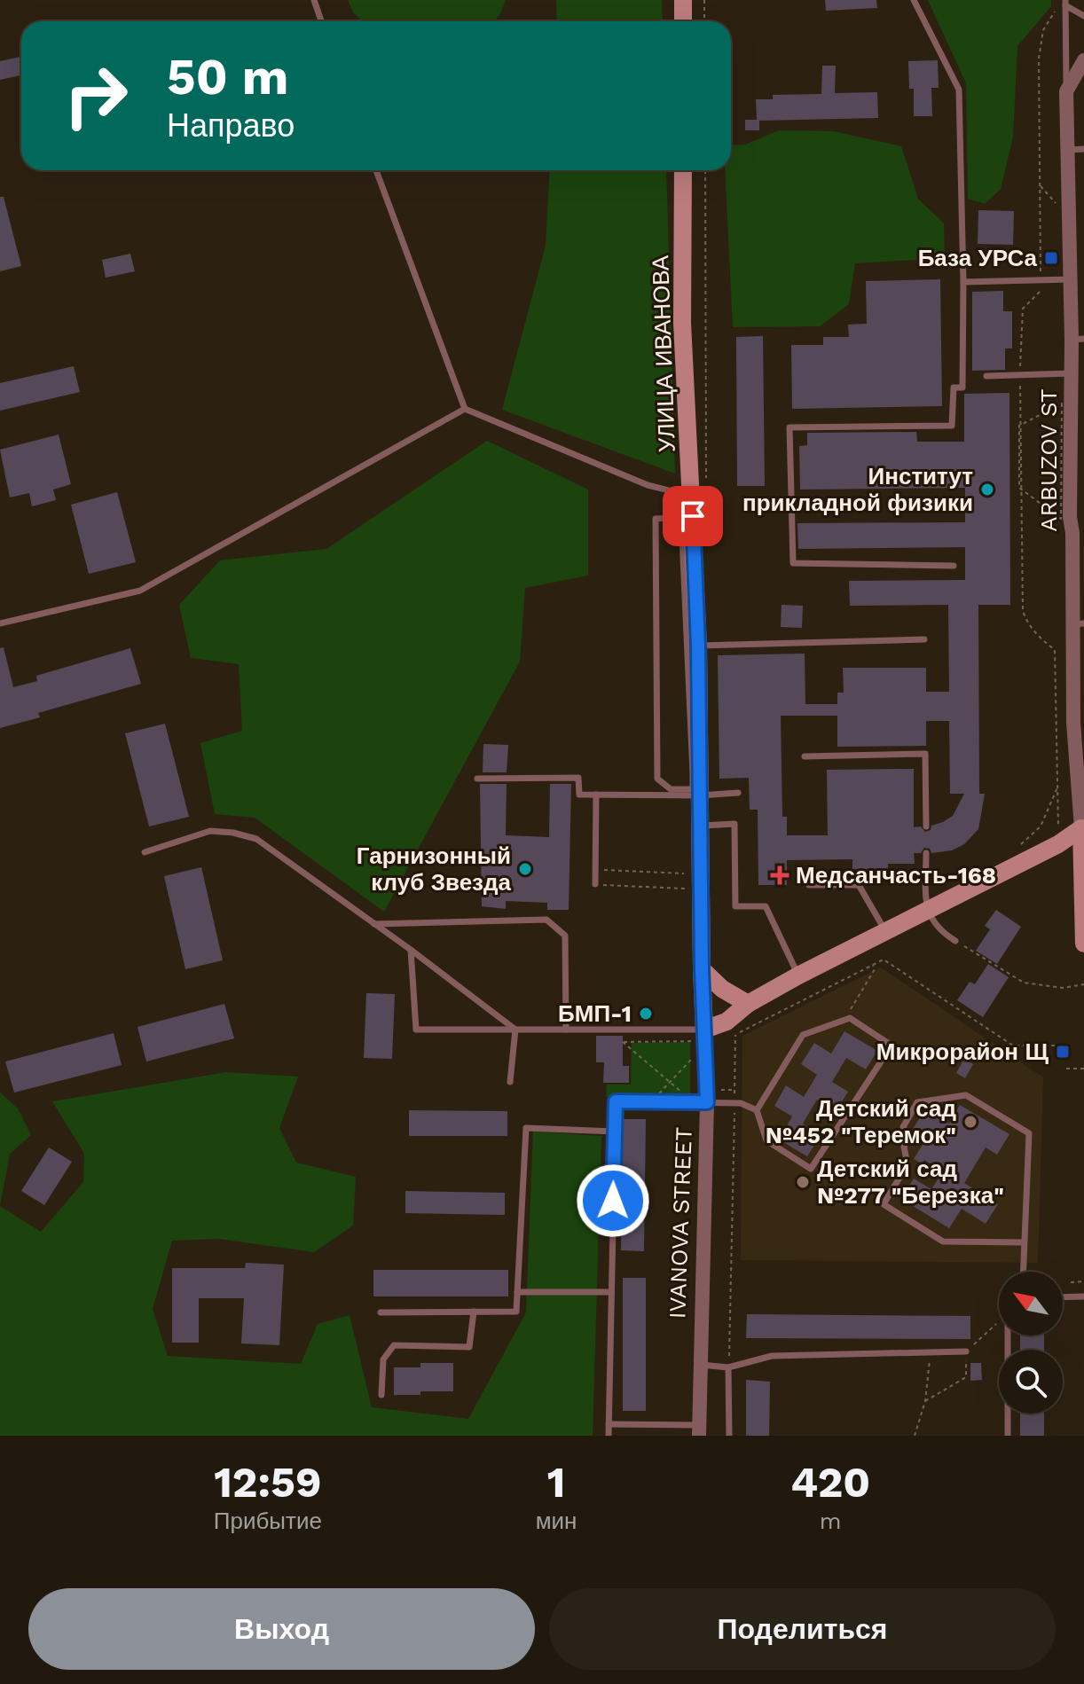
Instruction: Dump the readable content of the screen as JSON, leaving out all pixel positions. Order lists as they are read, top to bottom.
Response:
{
  "streets": {
    "main road": ["УЛИЦА ИВАНОВА", "ARBUZOV ST", "IVANOVA STREET"]
  },
  "crossings": [
    ["УЛИЦА ИВАНОВА", "IVANOVA STREET"]
  ],
  "places": {
    "transit": ["База УРСа", "Микрорайон Щ"],
    "other": [
      "Институт прикладной физики",
      "Гарнизонный клуб Звезда",
      "БМП-1",
      "Детский сад №452 \"Теремок\"",
      "Детский сад №277 \"Березка\""
    ],
    "health": ["Медсанчасть-168"]
  },
  "north": "top left",
  "page": {
    "turn": ["50 m", "Направо"],
    "eta": [
      "12:59",
      "Прибытие",
      "1",
      "мин",
      "420",
      "m"
    ],
    "buttons": ["Выход", "Поделиться"]
  }
}
